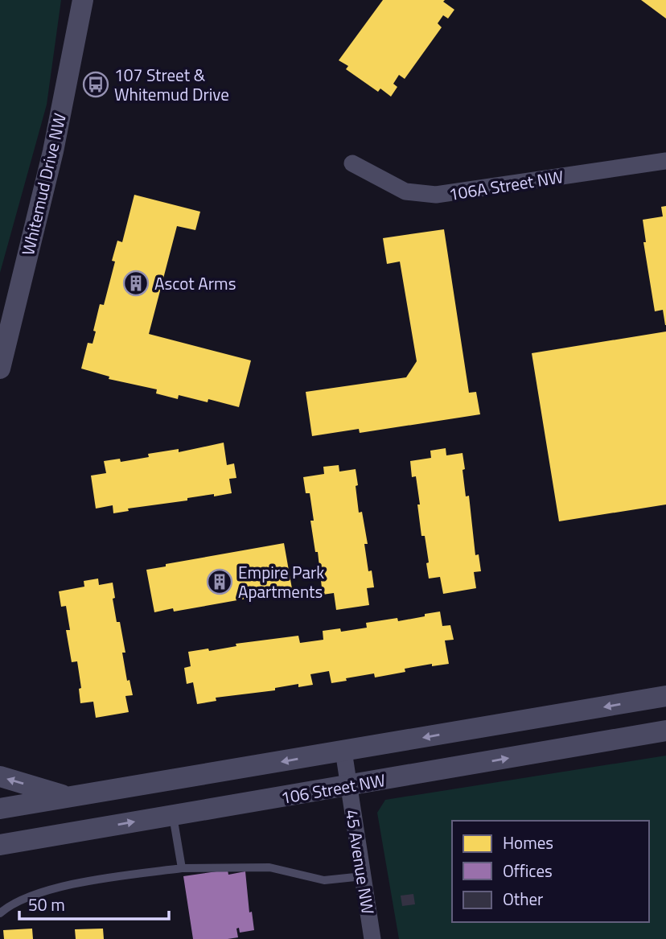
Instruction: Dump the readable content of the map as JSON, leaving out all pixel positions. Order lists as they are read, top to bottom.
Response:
{
  "streets": {
    "street": [
      "Whitemud Drive NW",
      "106A Street NW",
      "106 Street NW",
      "45 Avenue NW"
    ]
  },
  "crossings": [
    ["106 Street NW", "45 Avenue NW"]
  ],
  "places": {
    "bus stop": ["107 Street & Whitemud Drive"],
    "building": ["Ascot Arms", "Empire Park Apartments"]
  },
  "legend": ["Homes", "Offices", "Other"],
  "scale_bar": "50 m"
}
